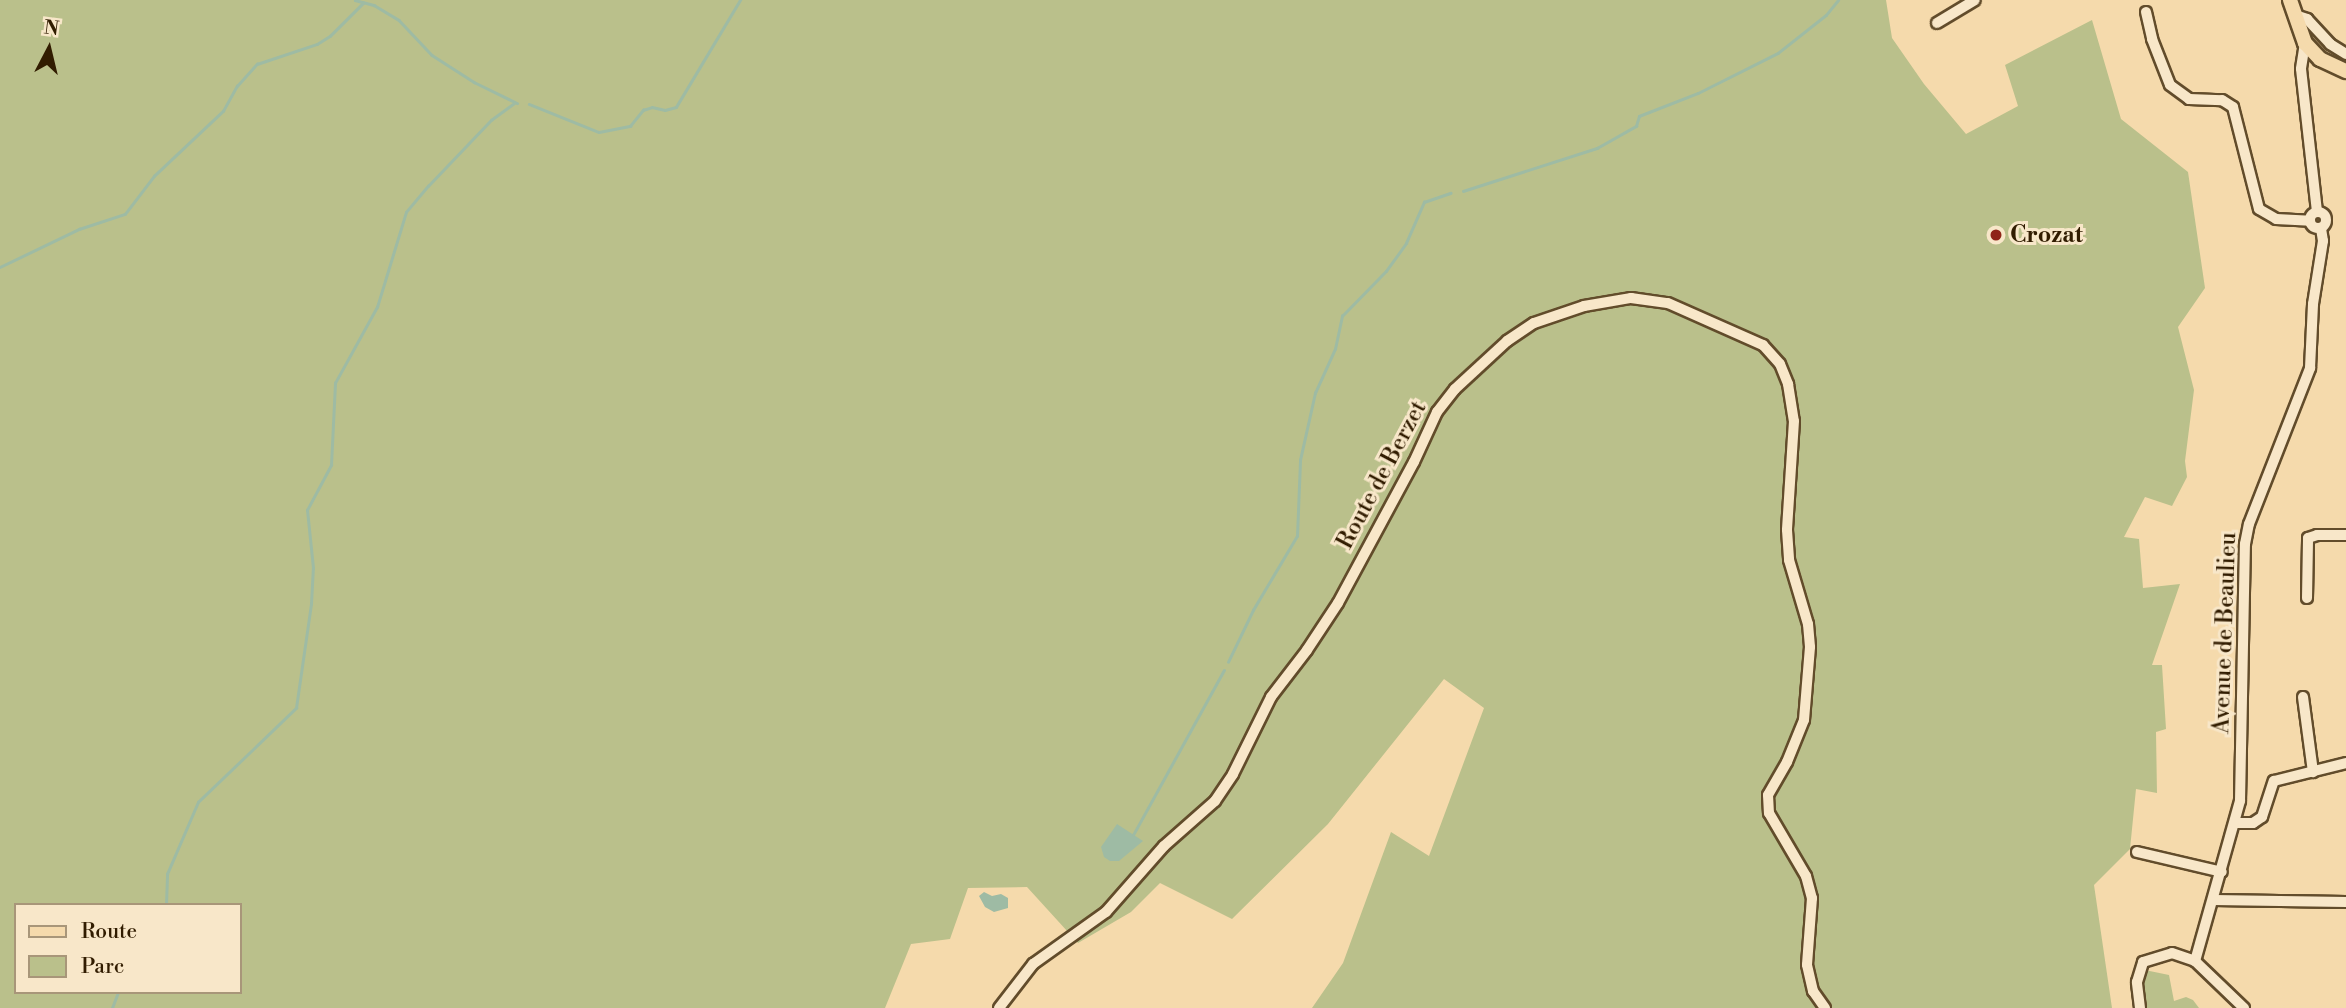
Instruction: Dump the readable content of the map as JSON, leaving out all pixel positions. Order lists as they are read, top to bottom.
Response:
{
  "streets": {
    "street": ["Route de Berzet", "Avenue de Beaulieu"]
  },
  "places": ["Crozat"],
  "legend": ["Route", "Parc"],
  "north": "top"
}
